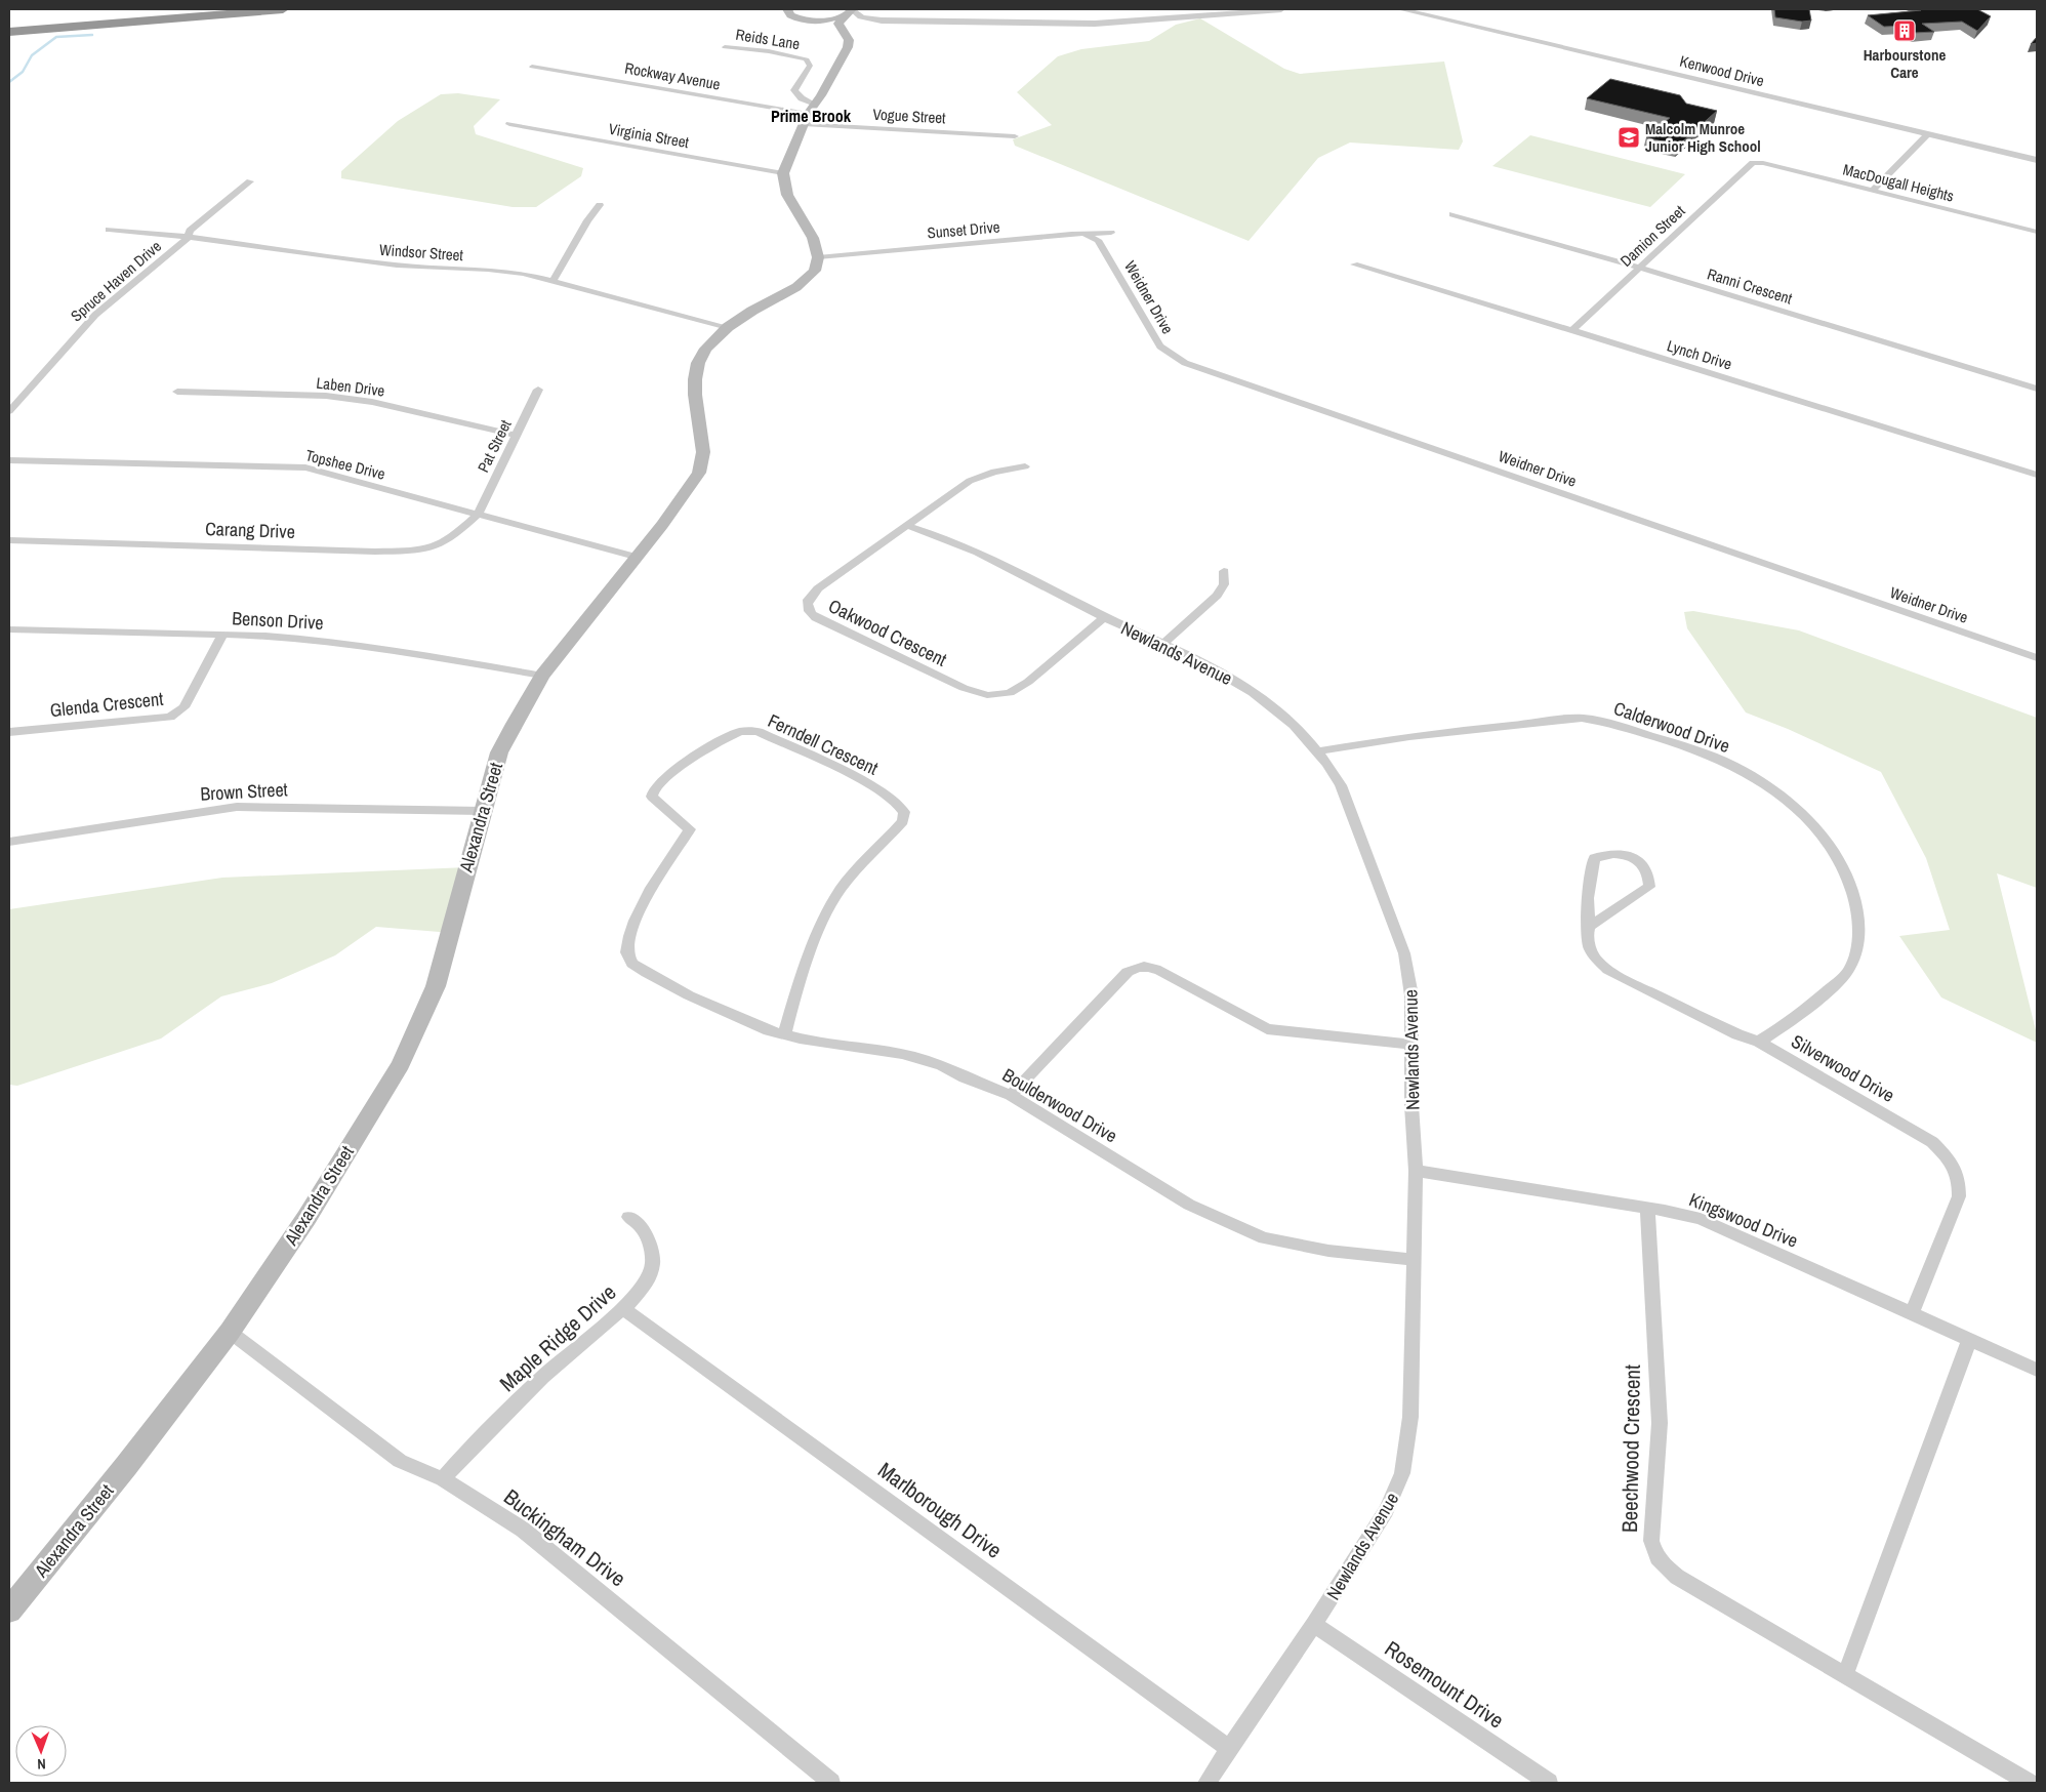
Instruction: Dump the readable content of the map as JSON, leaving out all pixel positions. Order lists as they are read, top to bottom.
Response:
{
  "streets": {
    "main road": ["Alexandra Street"],
    "street": [
      "Reids Lane",
      "Kenwood Drive",
      "Rockway Avenue",
      "Vogue Street",
      "Virginia Street",
      "MacDougall Heights",
      "Sunset Drive",
      "Damion Street",
      "Windsor Street",
      "Spruce Haven Drive",
      "Ranni Crescent",
      "Weidner Drive",
      "Lynch Drive",
      "Laben Drive",
      "Pat Street",
      "Topshee Drive",
      "Carang Drive",
      "Benson Drive",
      "Oakwood Crescent",
      "Newlands Avenue",
      "Glenda Crescent",
      "Calderwood Drive",
      "Ferndell Crescent",
      "Brown Street",
      "Silverwood Drive",
      "Boulderwood Drive",
      "Kingswood Drive",
      "Maple Ridge Drive",
      "Beechwood Crescent",
      "Marlborough Drive",
      "Buckingham Drive",
      "Rosemount Drive"
    ]
  },
  "crossings": [
    ["Rockway Avenue", "Vogue Street"],
    ["MacDougall Heights", "Damion Street"],
    ["Sunset Drive", "Weidner Drive"],
    ["Sunset Drive", "Alexandra Street"],
    ["Damion Street", "Ranni Crescent"],
    ["Damion Street", "Lynch Drive"],
    ["Windsor Street", "Spruce Haven Drive"],
    ["Windsor Street", "Alexandra Street"],
    ["Laben Drive", "Pat Street"],
    ["Pat Street", "Topshee Drive"],
    ["Pat Street", "Carang Drive"],
    ["Topshee Drive", "Carang Drive"],
    ["Topshee Drive", "Alexandra Street"],
    ["Benson Drive", "Glenda Crescent"],
    ["Benson Drive", "Alexandra Street"],
    ["Oakwood Crescent", "Newlands Avenue"],
    ["Newlands Avenue", "Calderwood Drive"],
    ["Newlands Avenue", "Boulderwood Drive"],
    ["Newlands Avenue", "Kingswood Drive"],
    ["Newlands Avenue", "Marlborough Drive"],
    ["Newlands Avenue", "Rosemount Drive"],
    ["Calderwood Drive", "Silverwood Drive"],
    ["Ferndell Crescent", "Boulderwood Drive"],
    ["Brown Street", "Alexandra Street"],
    ["Alexandra Street", "Buckingham Drive"],
    ["Silverwood Drive", "Kingswood Drive"],
    ["Kingswood Drive", "Beechwood Crescent"],
    ["Maple Ridge Drive", "Marlborough Drive"],
    ["Maple Ridge Drive", "Buckingham Drive"]
  ],
  "districts": ["Prime Brook"],
  "places": {
    "building": ["Harbourstone Care"],
    "school or university": ["Malcolm Munroe Junior High School"]
  },
  "north": "bottom"
}
